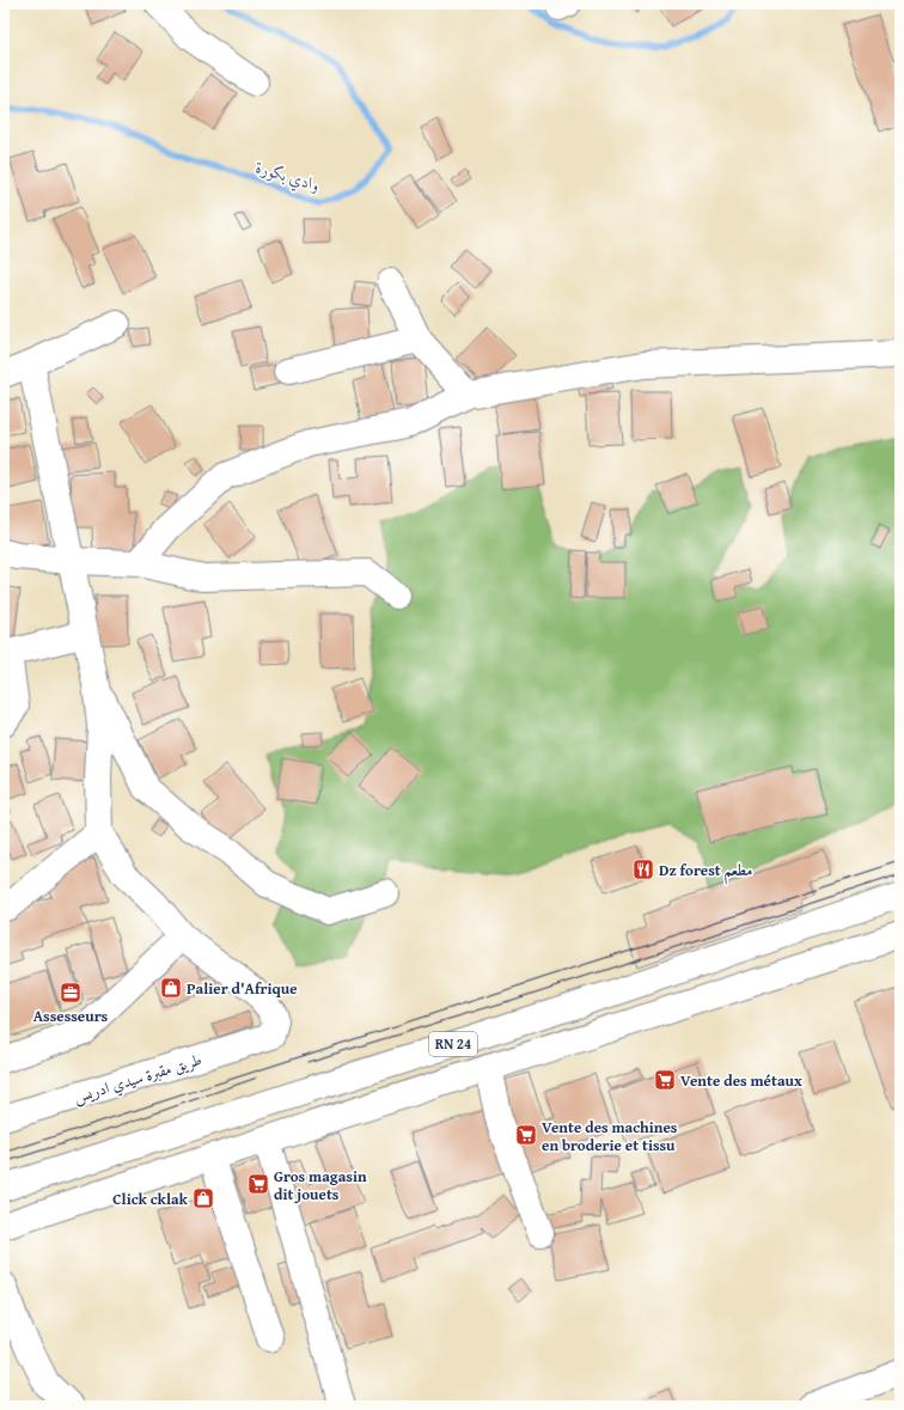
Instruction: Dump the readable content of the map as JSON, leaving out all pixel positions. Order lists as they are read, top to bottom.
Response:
{
  "streets": {
    "street": ["RN 24", "طريق مقبرة سيدي ادريس"]
  },
  "water": ["وادي بكورة"],
  "places": {
    "restaurant": ["Dz forest مطعم"],
    "shop": ["Palier d'Afrique", "Click cklak"],
    "office": ["Assesseurs"],
    "supermarket": ["Vente des métaux", "Vente des machines en broderie et tissu", "Gros magasin dit jouets"]
  }
}
